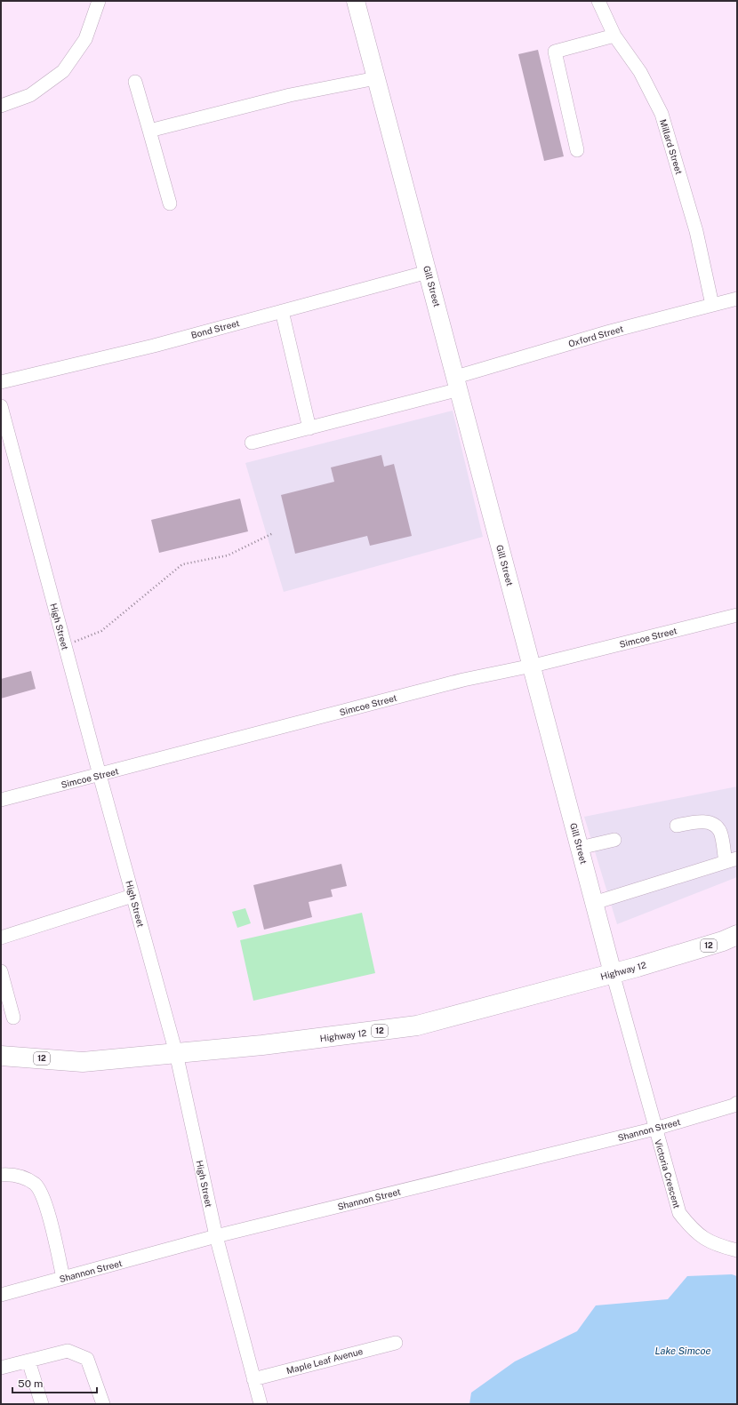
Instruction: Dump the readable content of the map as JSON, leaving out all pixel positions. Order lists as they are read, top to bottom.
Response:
{
  "streets": {
    "highway": ["12", "Highway 12"],
    "main road": ["Gill Street"],
    "street": [
      "Millard Street",
      "Bond Street",
      "Oxford Street",
      "High Street",
      "Simcoe Street",
      "Shannon Street",
      "Victoria Crescent",
      "Maple Leaf Avenue"
    ]
  },
  "crossings": [
    ["Millard Street", "Oxford Street"],
    ["Gill Street", "Bond Street"],
    ["Gill Street", "Oxford Street"],
    ["Gill Street", "Simcoe Street"],
    ["Gill Street", "Highway 12"],
    ["Gill Street", "Shannon Street"],
    ["Gill Street", "Victoria Crescent"],
    ["High Street", "Simcoe Street"],
    ["High Street", "Highway 12"],
    ["High Street", "Shannon Street"],
    ["High Street", "Maple Leaf Avenue"],
    ["Shannon Street", "Victoria Crescent"]
  ],
  "water": ["Lake Simcoe"],
  "scale_bar": "50 m"
}
